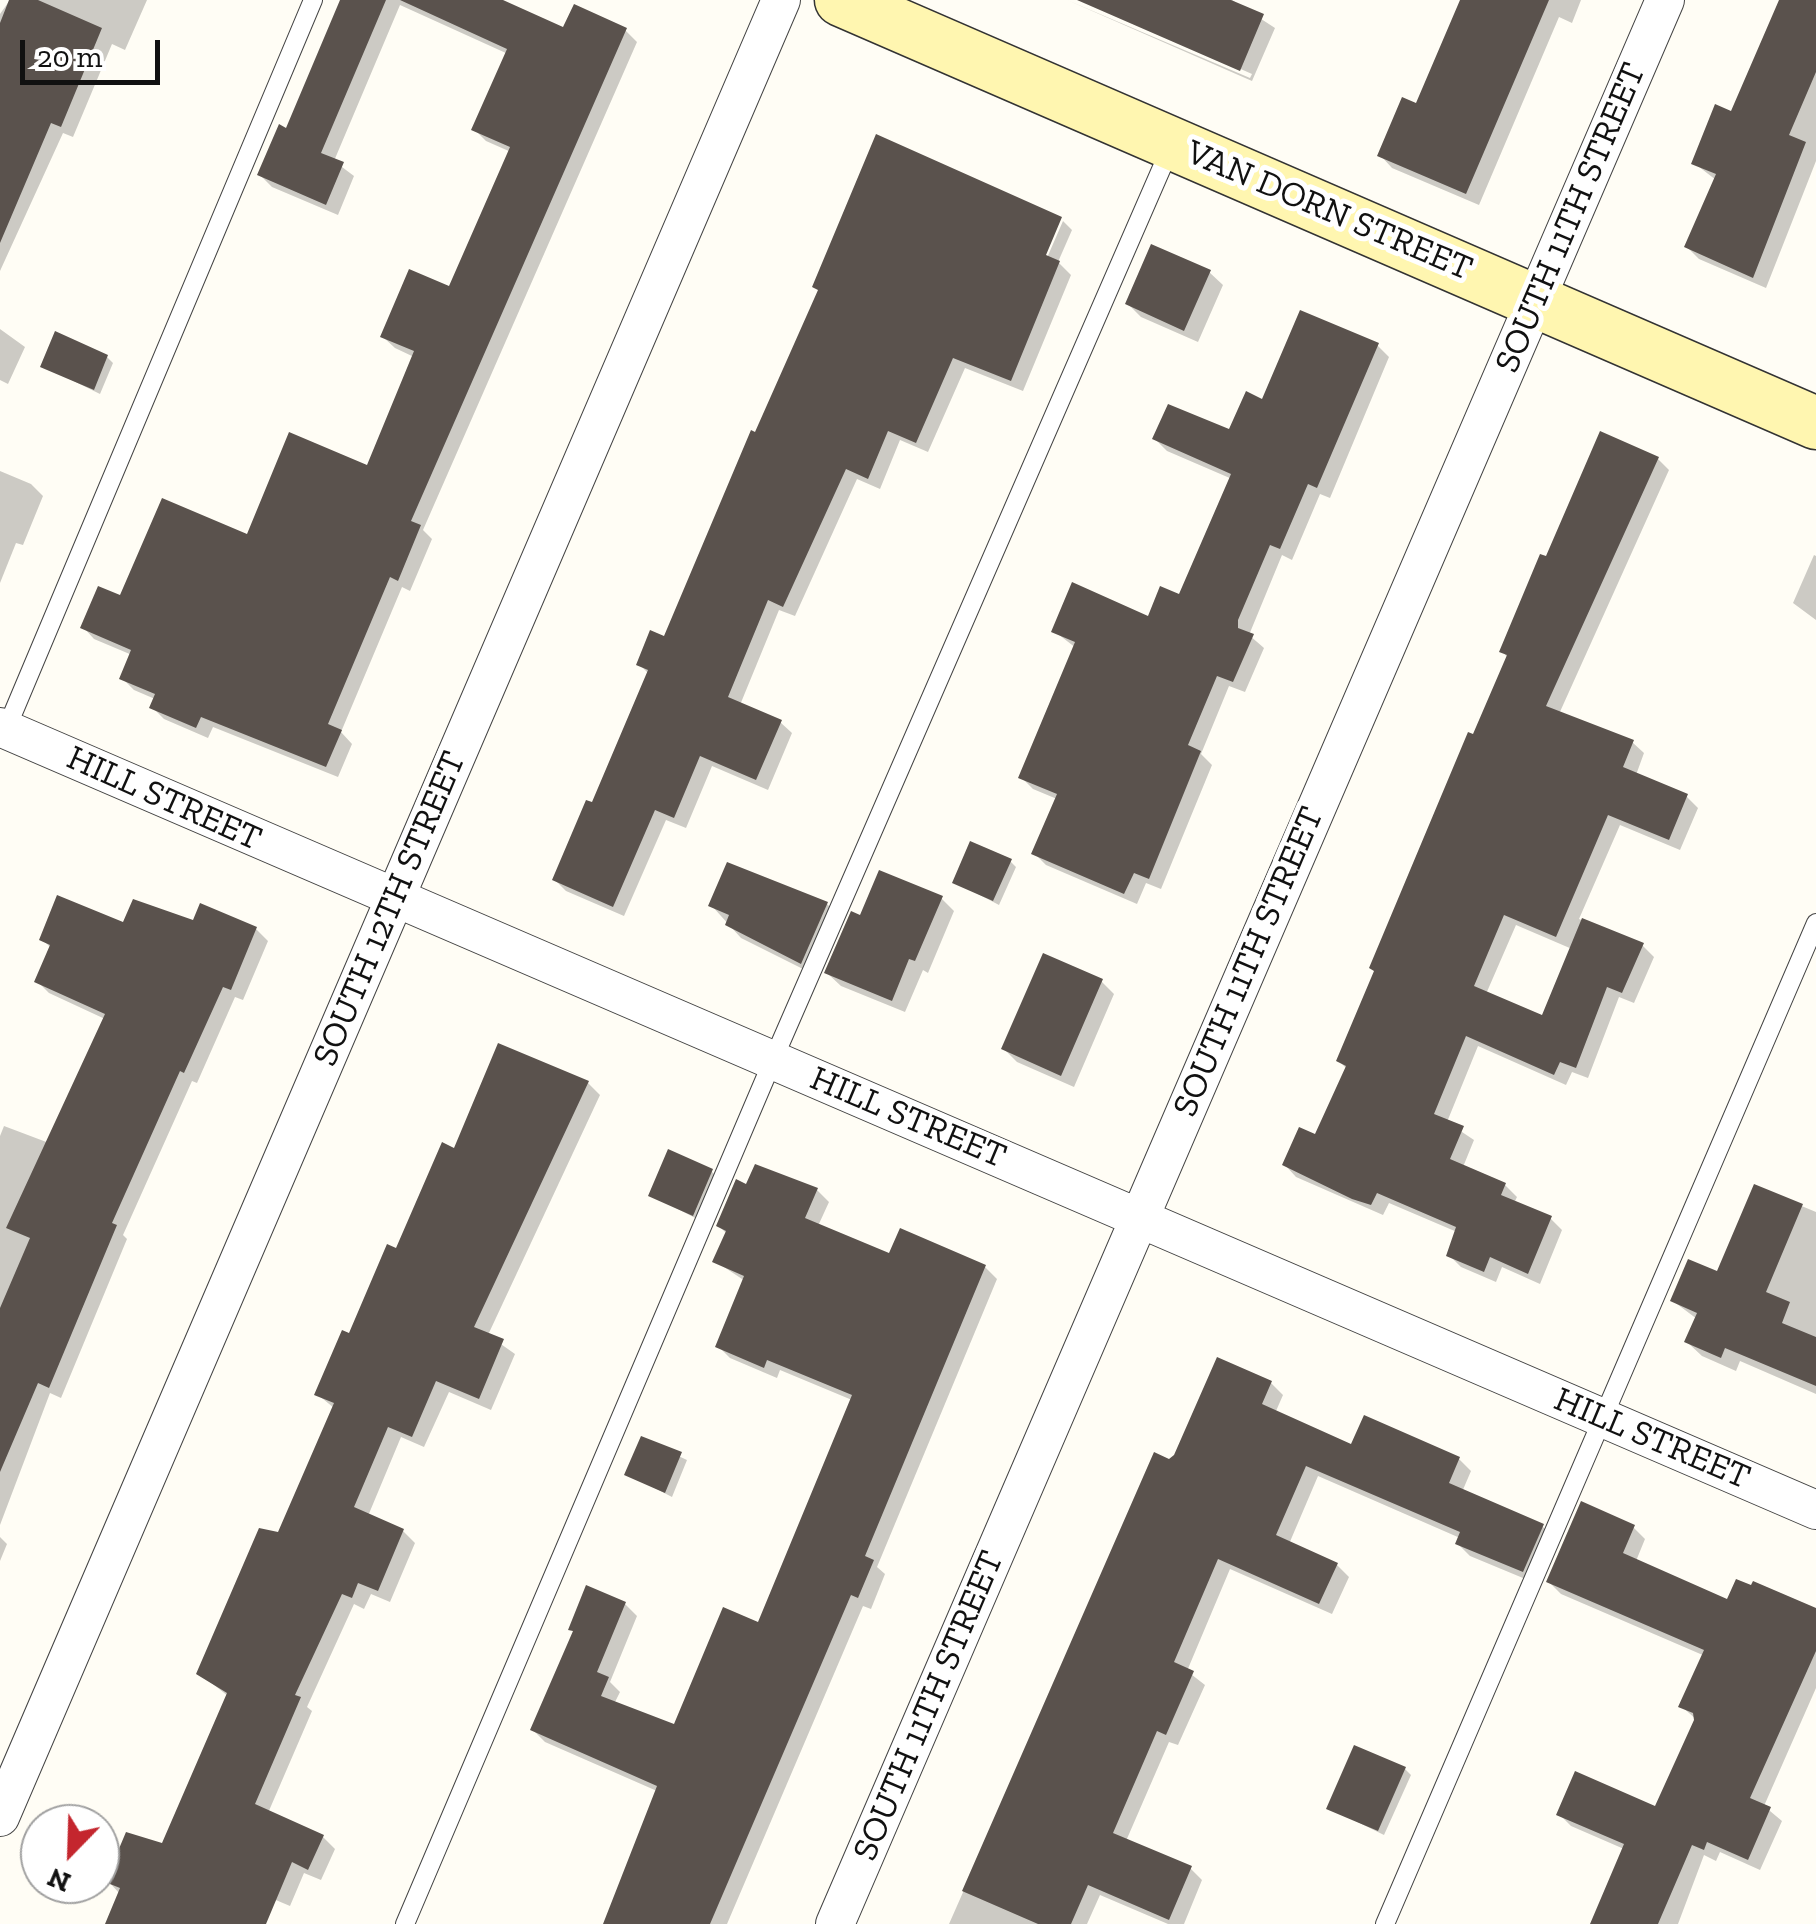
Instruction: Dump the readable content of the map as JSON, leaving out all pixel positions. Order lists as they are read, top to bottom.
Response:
{
  "streets": {
    "main road": ["VAN DORN STREET"],
    "street": ["SOUTH 11TH STREET", "HILL STREET", "SOUTH 12TH STREET"]
  },
  "crossings": [
    ["VAN DORN STREET", "SOUTH 11TH STREET"],
    ["SOUTH 11TH STREET", "HILL STREET"],
    ["HILL STREET", "SOUTH 12TH STREET"]
  ],
  "scale_bar": "20 m",
  "north": "bottom left"
}
